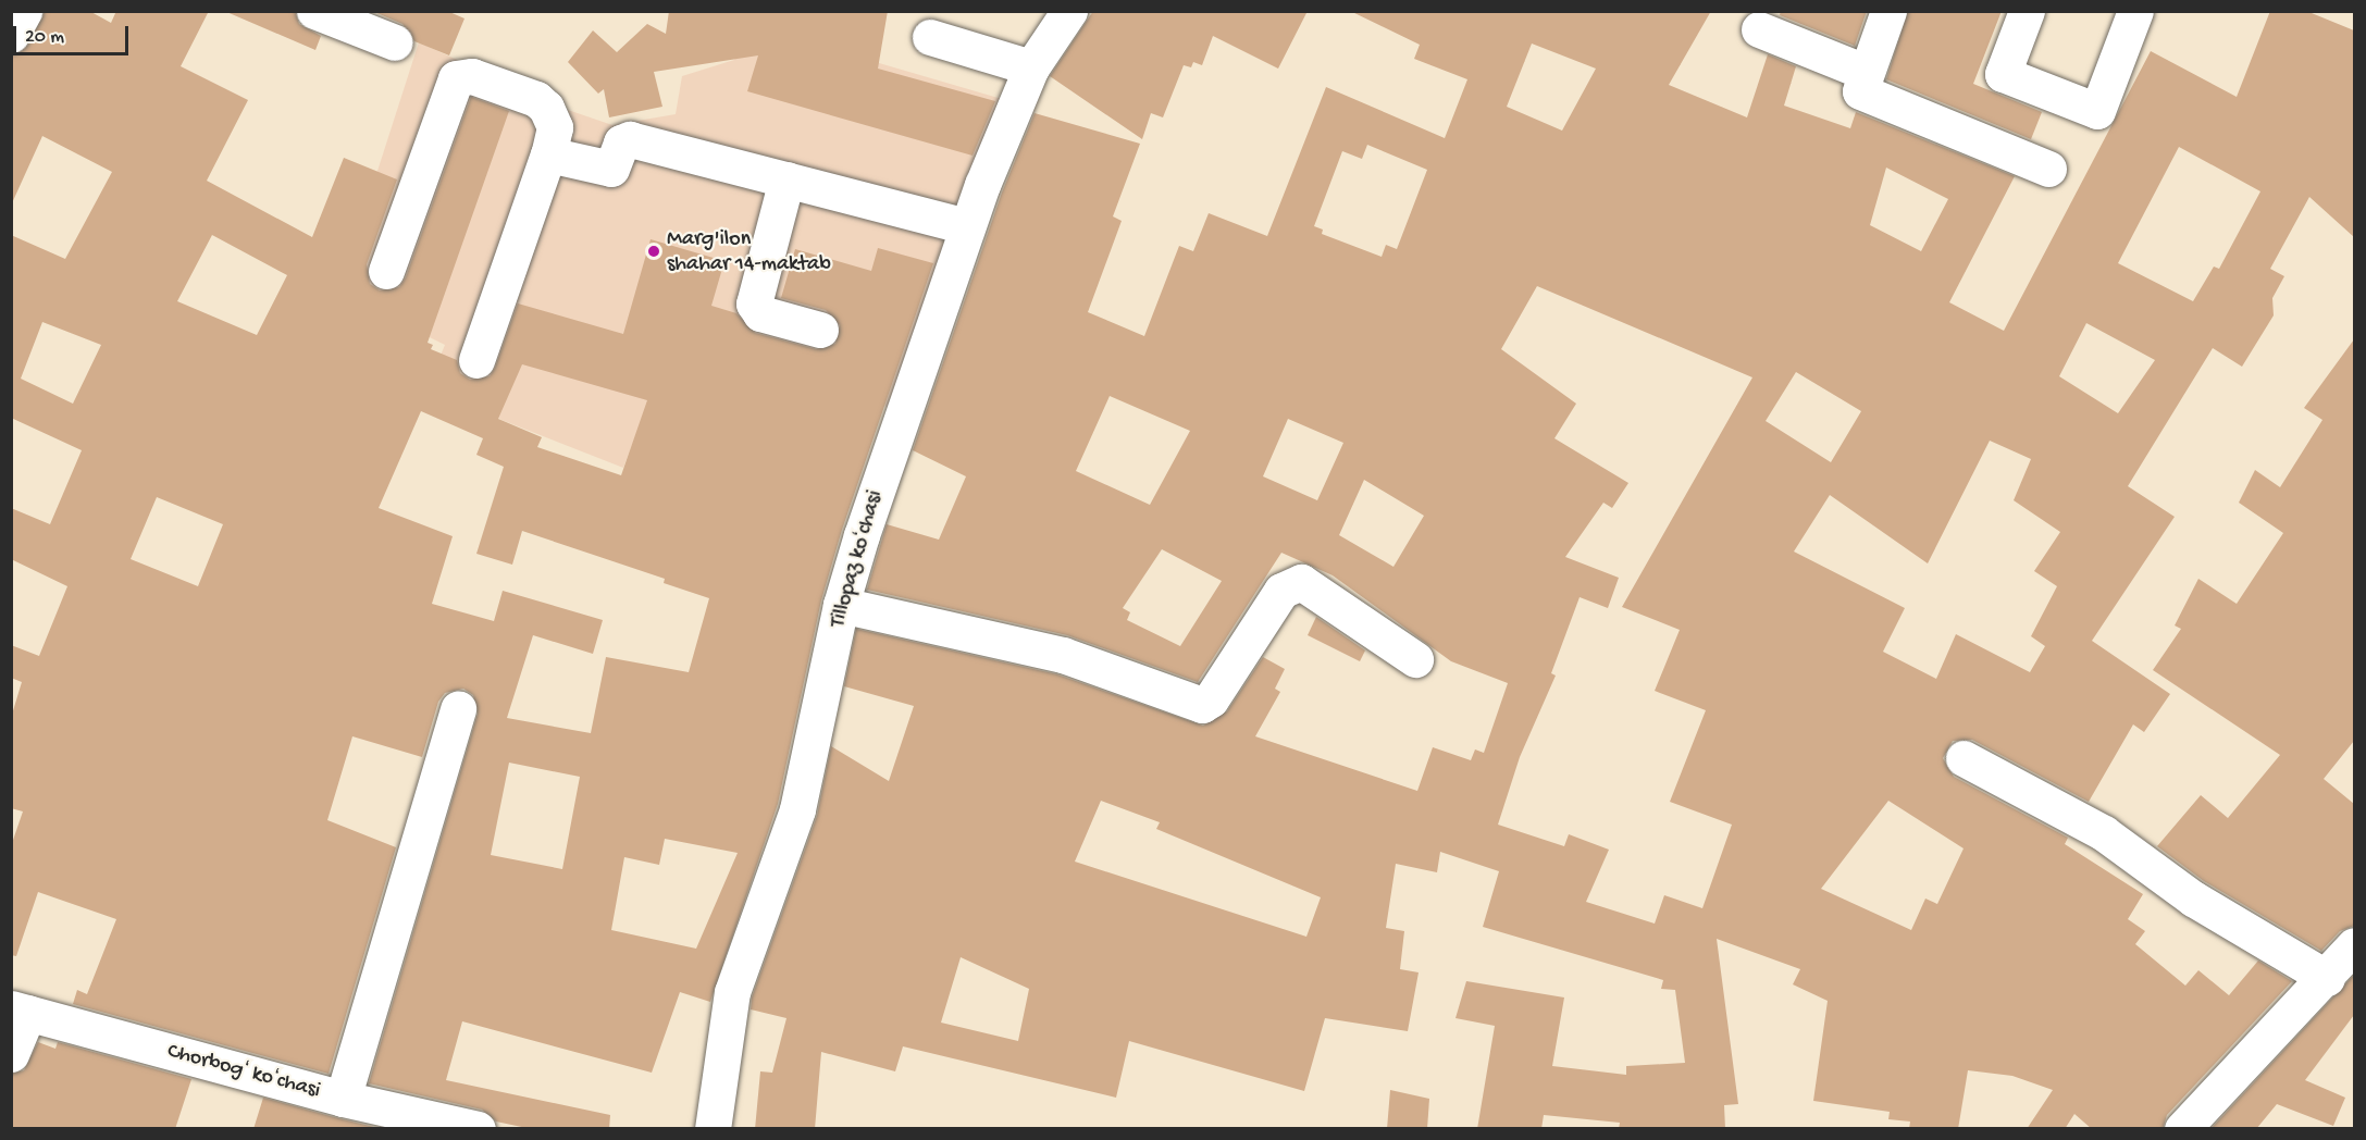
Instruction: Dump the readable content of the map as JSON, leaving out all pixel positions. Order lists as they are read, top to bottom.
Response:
{
  "streets": {
    "street": ["Tillopaz koʻchasi", "Chorbogʻ koʻchasi"]
  },
  "places": ["Marg'ilon shahar 14-maktab"],
  "scale_bar": "20 m"
}
